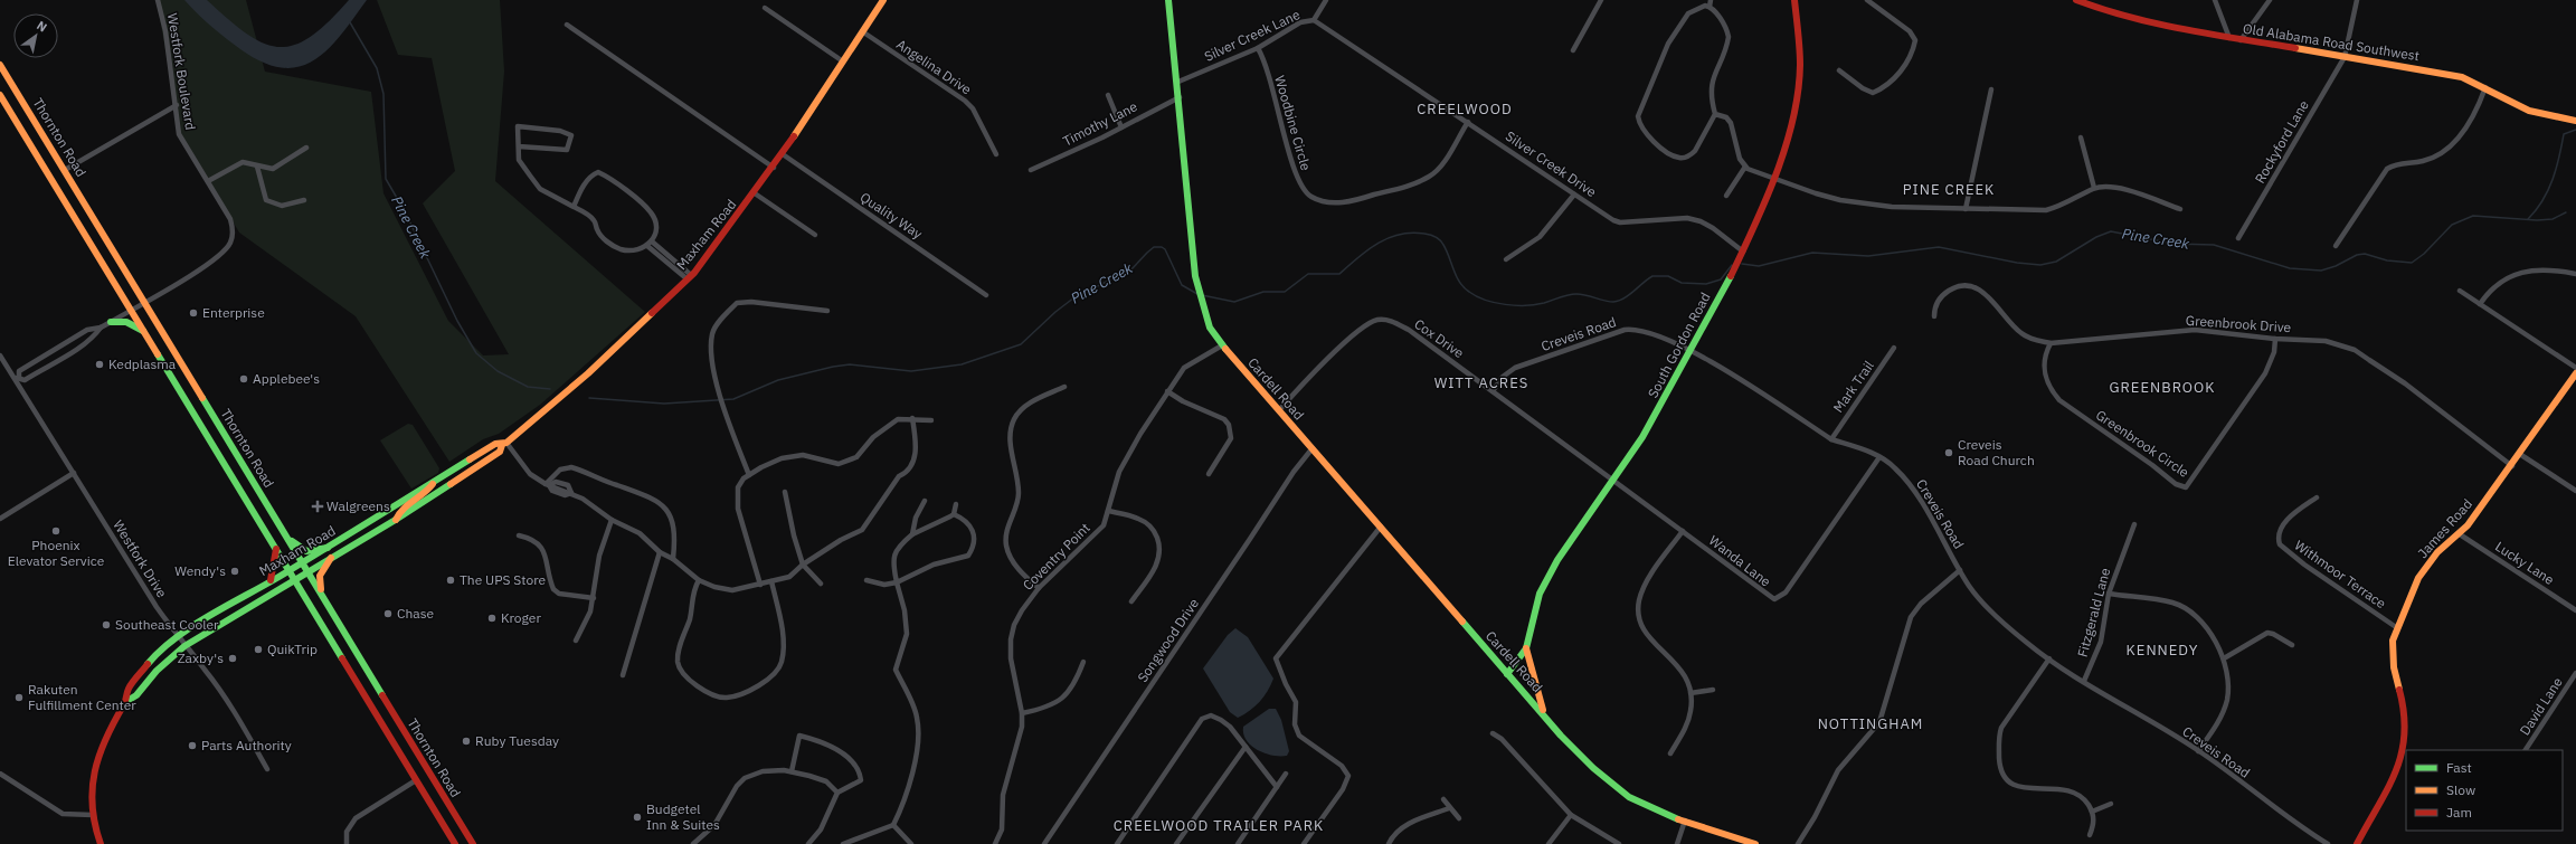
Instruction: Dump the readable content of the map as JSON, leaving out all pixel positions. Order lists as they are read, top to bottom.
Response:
{
  "streets": {
    "main road": [
      "Old Alabama Road Southwest",
      "Thornton Road",
      "Maxham Road",
      "South Gordon Road",
      "Cardell Road",
      "James Road"
    ],
    "street": [
      "Silver Creek Lane",
      "Angelina Drive",
      "Westfork Boulevard",
      "Woodbine Circle",
      "Timothy Lane",
      "Rockyford Lane",
      "Silver Creek Drive",
      "Quality Way",
      "Greenbrook Drive",
      "Creveis Road",
      "Cox Drive",
      "Mark Trail",
      "Greenbrook Circle",
      "Coventry Point",
      "Westfork Drive",
      "Wanda Lane",
      "Lucky Lane",
      "Withmoor Terrace",
      "Fitzgerald Lane",
      "Songwood Drive",
      "David Lane"
    ]
  },
  "crossings": [
    ["Silver Creek Lane", "Woodbine Circle"],
    ["Silver Creek Lane", "Silver Creek Drive"],
    ["Silver Creek Lane", "Cardell Road"],
    ["Old Alabama Road Southwest", "Rockyford Lane"],
    ["Angelina Drive", "Maxham Road"],
    ["Westfork Boulevard", "Thornton Road"],
    ["Westfork Boulevard", "Westfork Drive"],
    ["Woodbine Circle", "Silver Creek Drive"],
    ["Timothy Lane", "Cardell Road"],
    ["Thornton Road", "Maxham Road"],
    ["Silver Creek Drive", "South Gordon Road"],
    ["Quality Way", "Maxham Road"],
    ["Maxham Road", "Westfork Drive"],
    ["Greenbrook Drive", "Greenbrook Circle"],
    ["Greenbrook Drive", "James Road"],
    ["Creveis Road", "Cox Drive"],
    ["Creveis Road", "South Gordon Road"],
    ["Creveis Road", "Mark Trail"],
    ["Creveis Road", "Wanda Lane"],
    ["Creveis Road", "Fitzgerald Lane"],
    ["Cox Drive", "South Gordon Road"],
    ["Cox Drive", "Cardell Road"],
    ["Cox Drive", "Wanda Lane"],
    ["South Gordon Road", "Cardell Road"],
    ["South Gordon Road", "Wanda Lane"],
    ["Cardell Road", "Coventry Point"],
    ["Cardell Road", "Songwood Drive"],
    ["James Road", "Lucky Lane"],
    ["James Road", "Withmoor Terrace"]
  ],
  "districts": [
    "CREELWOOD",
    "PINE CREEK",
    "WITT ACRES",
    "GREENBROOK",
    "KENNEDY",
    "NOTTINGHAM",
    "CREELWOOD TRAILER PARK"
  ],
  "water": ["Pine Creek"],
  "places": {
    "other": [
      "Enterprise",
      "Kedplasma",
      "Applebee's",
      "Creveis Road Church",
      "Phoenix Elevator Service",
      "Wendy's",
      "The UPS Store",
      "Chase",
      "Kroger",
      "Southeast Cooler",
      "QuikTrip",
      "Zaxby's",
      "Rakuten Fulfillment Center",
      "Ruby Tuesday",
      "Parts Authority",
      "Budgetel Inn & Suites"
    ],
    "health": ["Walgreens"]
  },
  "legend": ["Fast", "Slow", "Jam"],
  "north": "top right"
}
